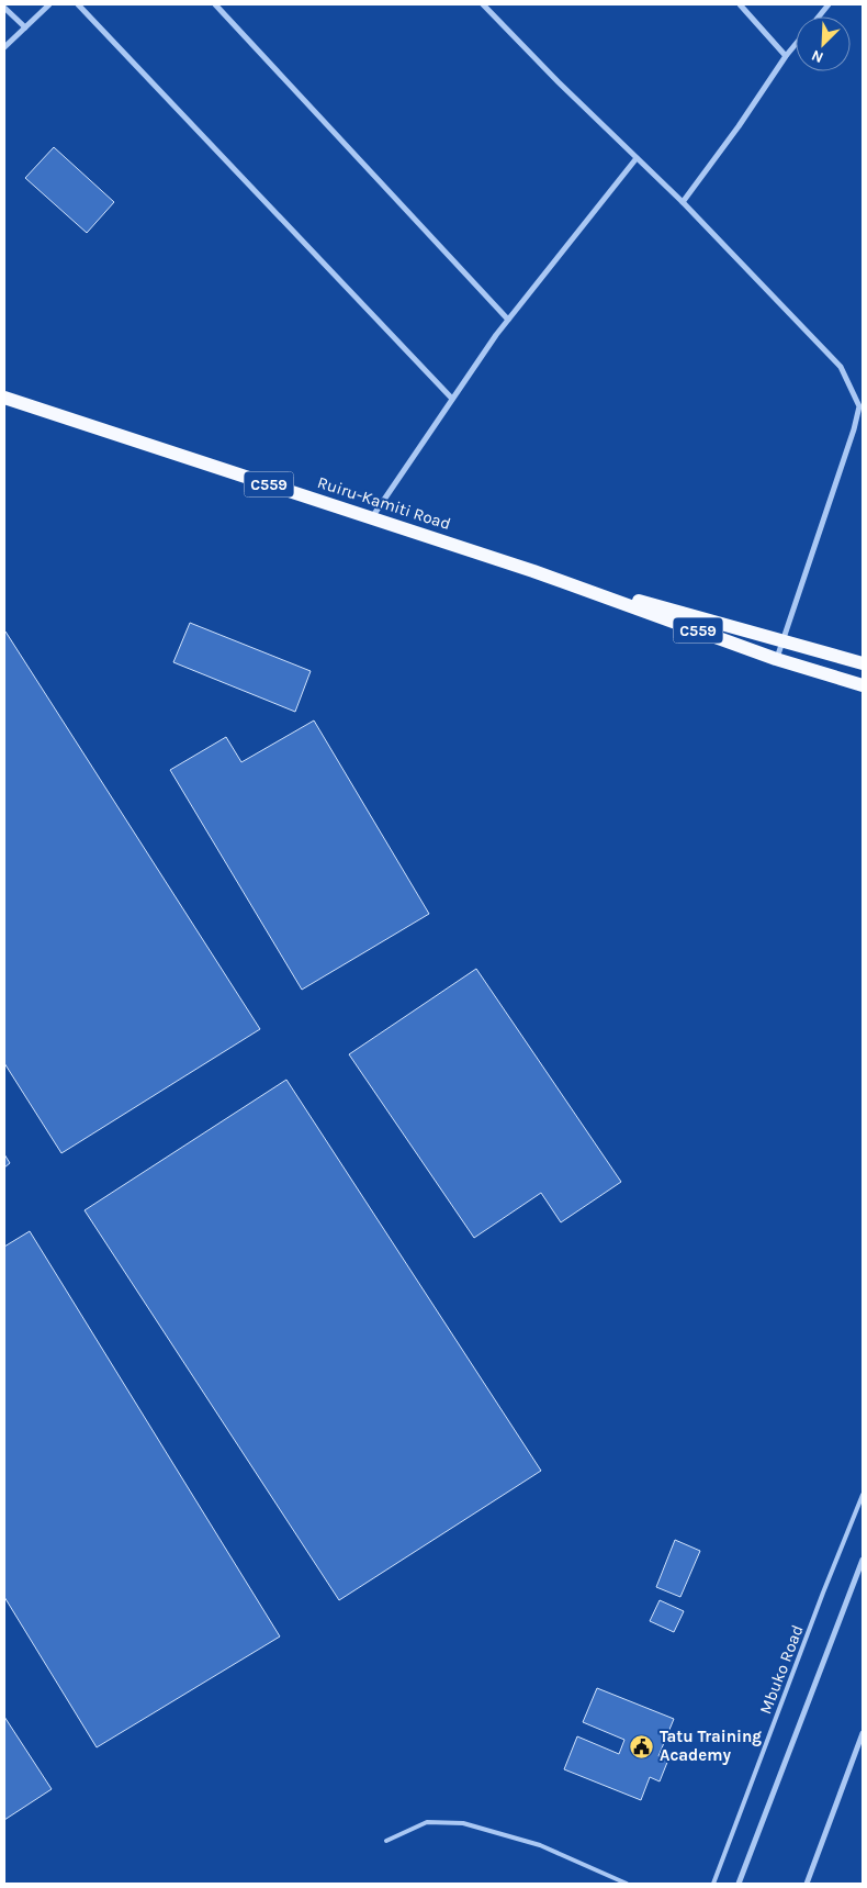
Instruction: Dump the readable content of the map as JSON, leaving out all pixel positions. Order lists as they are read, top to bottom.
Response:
{
  "streets": {
    "main road": ["C559", "Ruiru-Kamiti Road"],
    "lane": ["Mbuko Road"]
  },
  "places": {
    "public building": ["Tatu Training Academy"]
  },
  "north": "bottom left"
}
